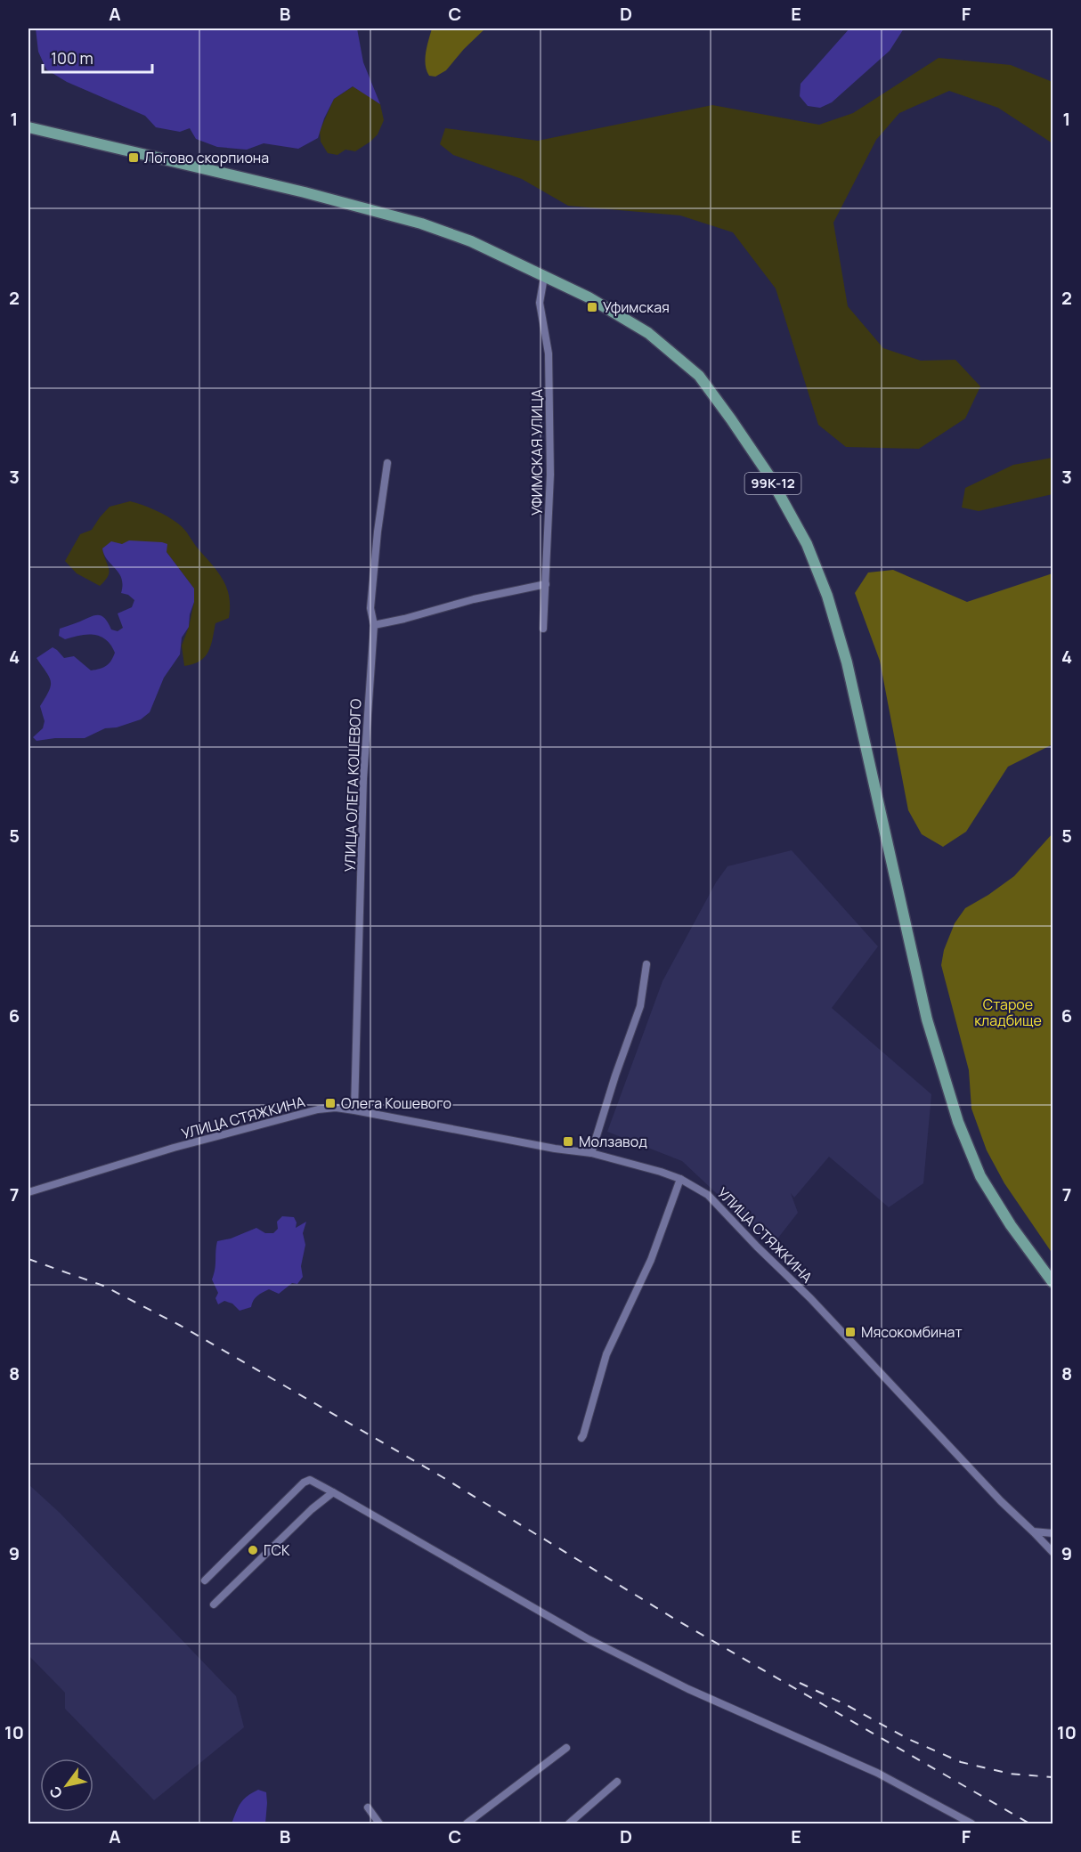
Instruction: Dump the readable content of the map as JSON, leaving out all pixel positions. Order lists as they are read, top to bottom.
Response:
{
  "streets": {
    "main road": ["99К-12"],
    "street": ["УФИМСКАЯ УЛИЦА", "УЛИЦА ОЛЕГА КОШЕВОГО", "УЛИЦА СТЯЖКИНА"]
  },
  "crossings": [
    ["УФИМСКАЯ УЛИЦА", "99К-12"],
    ["УЛИЦА ОЛЕГА КОШЕВОГО", "УЛИЦА СТЯЖКИНА"]
  ],
  "parks": ["Старое кладбище"],
  "places": {
    "transit": [
      "Логово скорпиона",
      "Уфимская",
      "Олега Кошевого",
      "Молзавод",
      "Мясокомбинат"
    ],
    "other": ["ГСК"]
  },
  "scale_bar": "100 m",
  "north": "bottom left",
  "grid": {
    "columns": [
      "A",
      "B",
      "C",
      "D",
      "E",
      "F"
    ],
    "rows": [
      "1",
      "2",
      "3",
      "4",
      "5",
      "6",
      "7",
      "8",
      "9",
      "10"
    ]
  }
}
